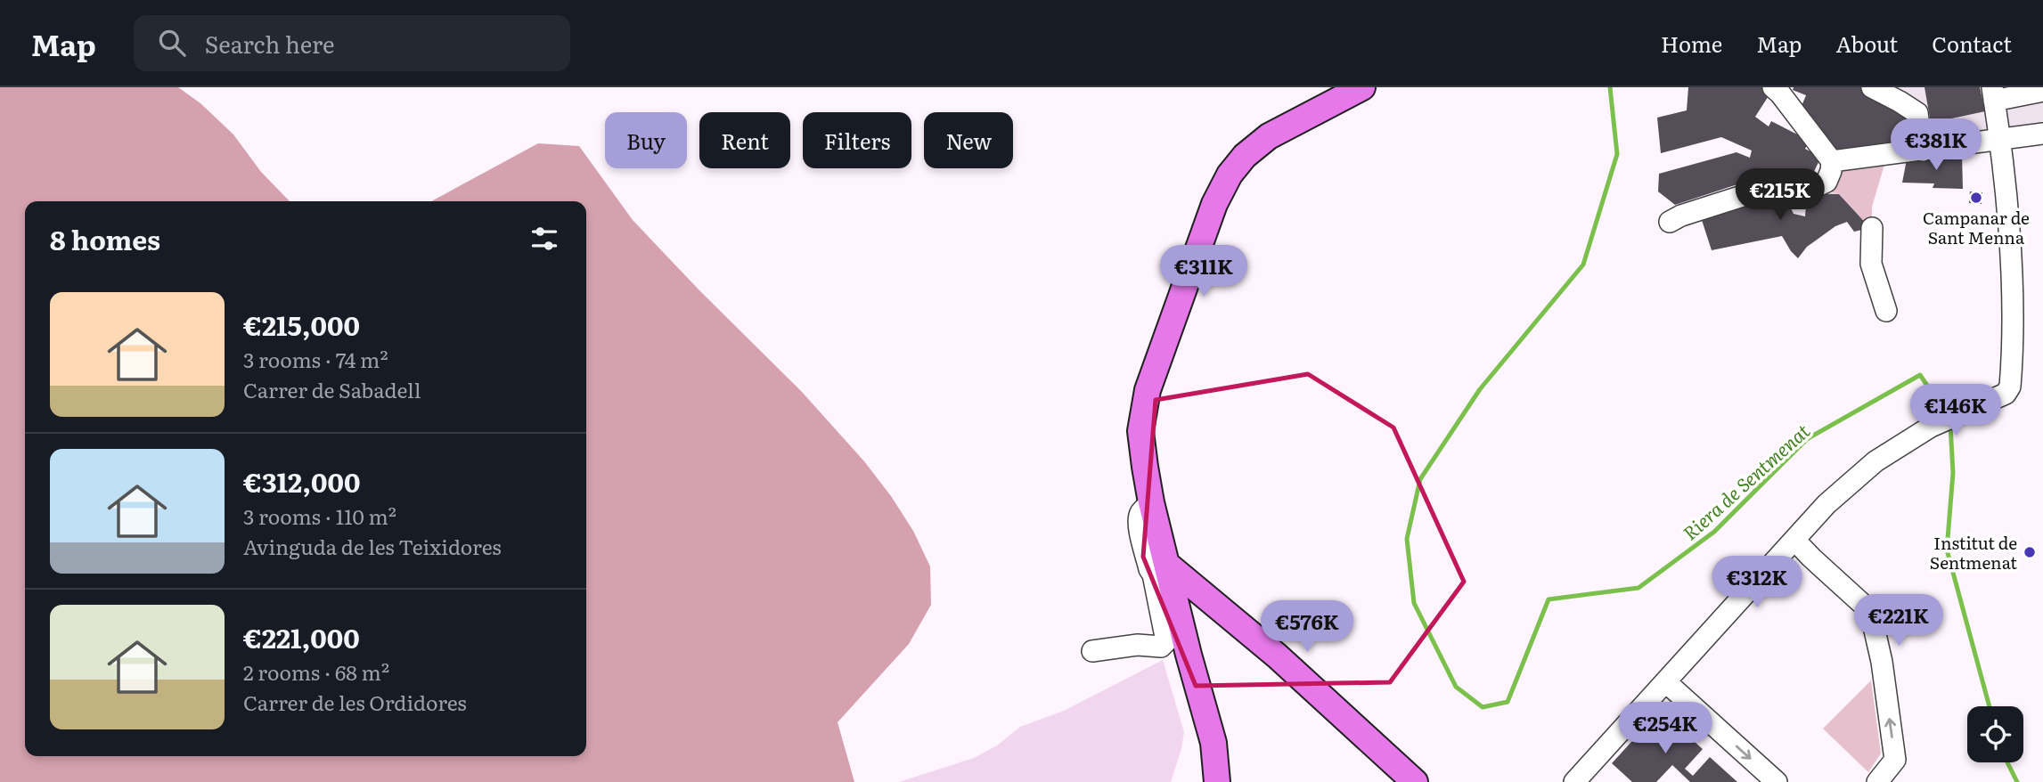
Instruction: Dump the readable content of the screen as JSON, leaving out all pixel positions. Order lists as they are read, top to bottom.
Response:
{
  "water": ["Riera de Sentmenat"],
  "places": ["Campanar de Sant Menna", "Institut de Sentmenat"],
  "page": {
    "header": "Map",
    "search": "Search here",
    "nav": [
      "Home",
      "Map",
      "About",
      "Contact"
    ],
    "chip": [
      "Buy",
      "Rent",
      "Filters",
      "New"
    ],
    "price": [
      "€381K",
      "€215K",
      "€311K",
      "€146K",
      "€312K",
      "€221K",
      "€576K",
      "€254K"
    ],
    "heading": "8 homes",
    "list": [
      {
        "name": "€215,000",
        "note": "3 rooms · 74 m² · Carrer de Sabadell"
      },
      {
        "name": "€312,000",
        "note": "3 rooms · 110 m² · Avinguda de les Teixidores"
      },
      {
        "name": "€221,000",
        "note": "2 rooms · 68 m² · Carrer de les Ordidores"
      }
    ]
  }
}
